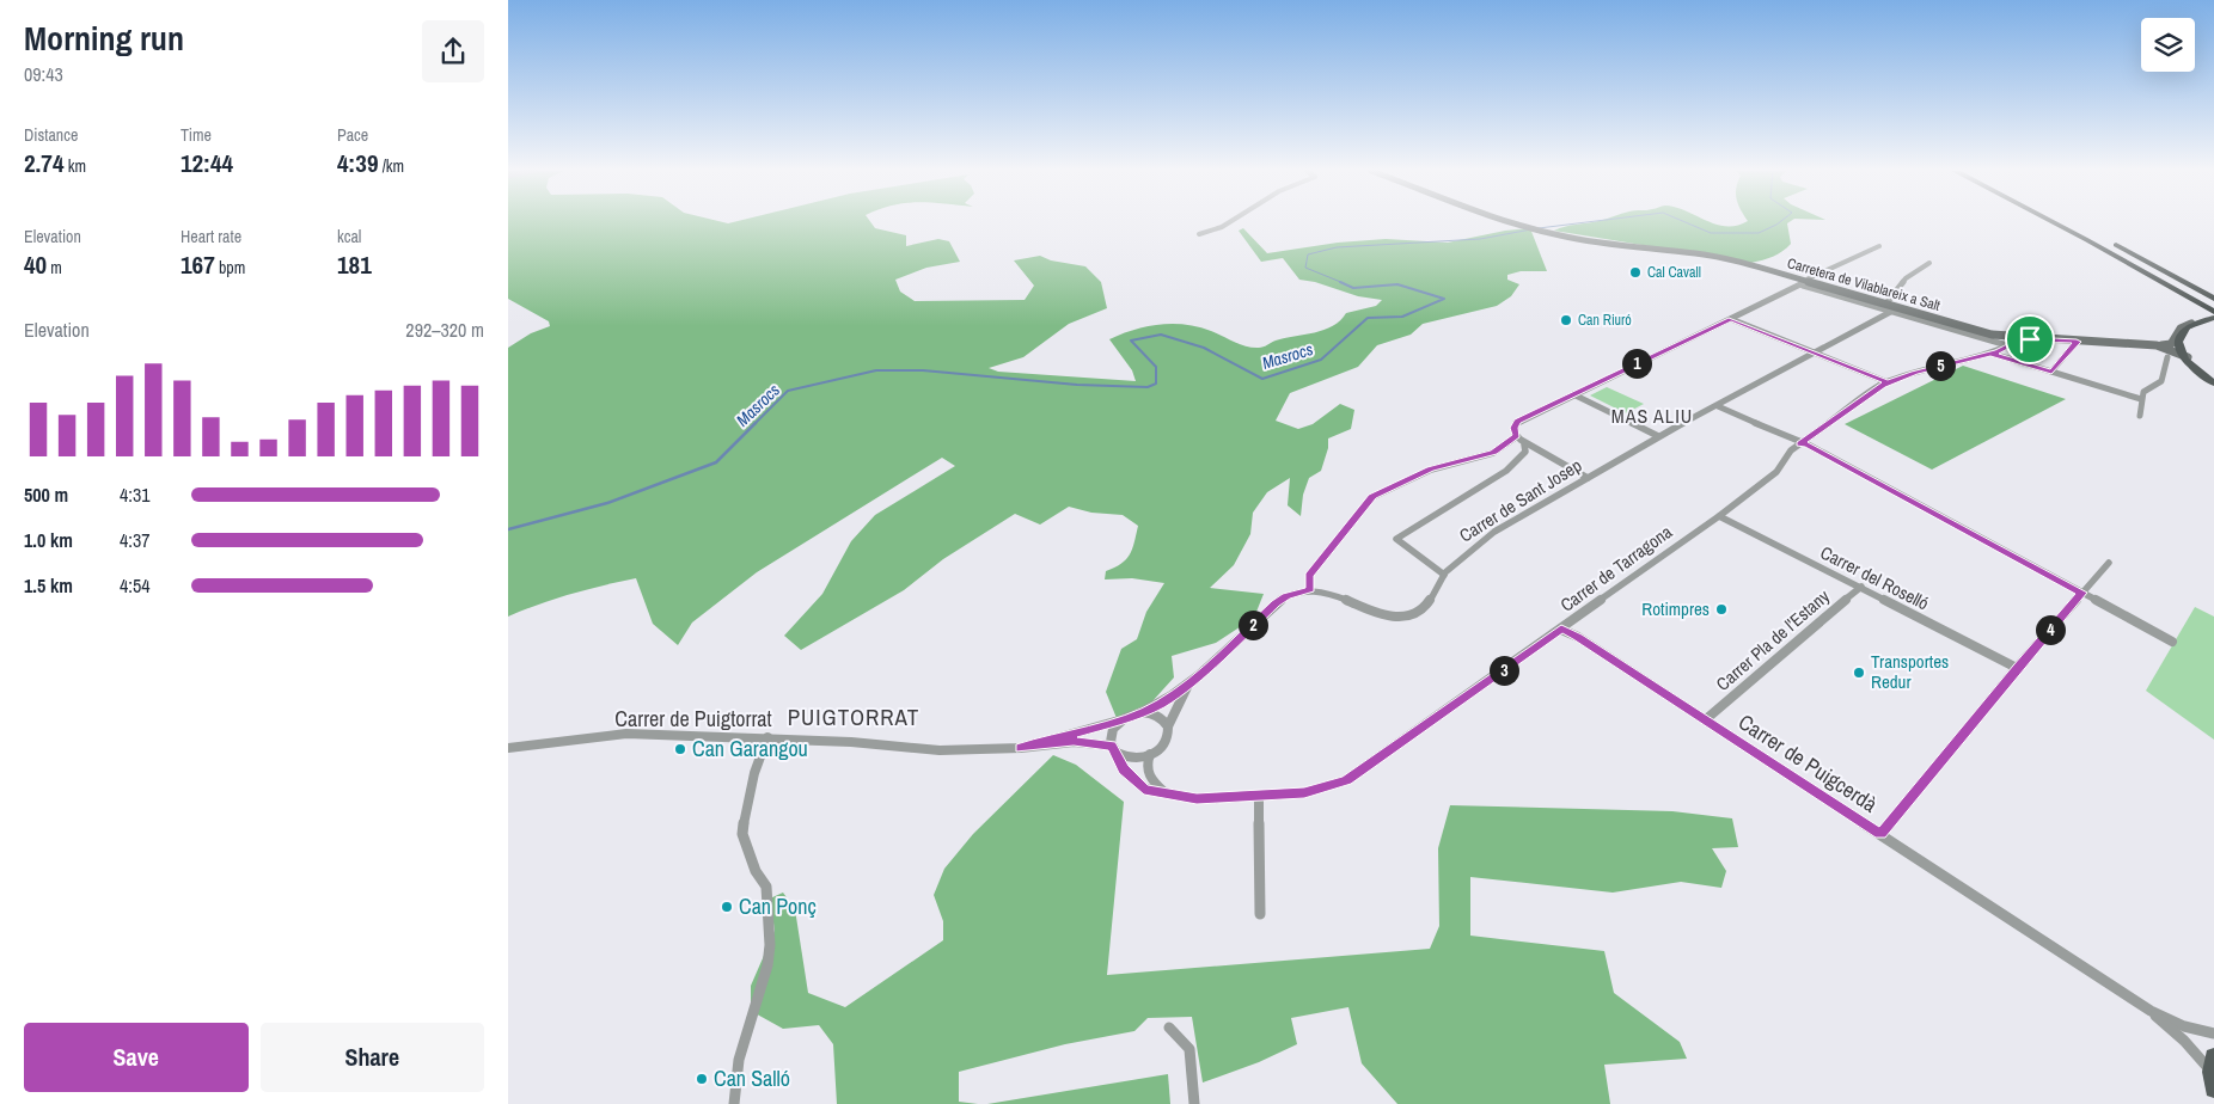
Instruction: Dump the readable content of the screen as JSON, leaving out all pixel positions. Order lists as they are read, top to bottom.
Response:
{
  "streets": {
    "street": [
      "Carretera de Vilablareix a Salt",
      "Carrer de Sant Josep",
      "Carrer de Tarragona",
      "Carrer del Roselló",
      "Carrer Pla de l'Estany",
      "Carrer de Puigtorrat",
      "Carrer de Puigcerdà"
    ]
  },
  "crossings": [
    ["Carretera de Vilablareix a Salt", "Carrer de Sant Josep"],
    ["Carretera de Vilablareix a Salt", "Carrer de Tarragona"],
    ["Carrer de Tarragona", "Carrer del Roselló"],
    ["Carrer de Tarragona", "Carrer de Puigtorrat"],
    ["Carrer de Tarragona", "Carrer de Puigcerdà"],
    ["Carrer del Roselló", "Carrer Pla de l'Estany"],
    ["Carrer Pla de l'Estany", "Carrer de Puigcerdà"]
  ],
  "districts": ["MAS ALIU", "PUIGTORRAT"],
  "water": ["Masrocs"],
  "places": [
    "Cal Cavall",
    "Can Riuró",
    "Rotimpres",
    "Transportes Redur",
    "Can Garangou",
    "Can Ponç",
    "Can Salló"
  ],
  "page": {
    "heading": ["Morning run", "09:43"],
    "stats": [
      ["Distance", "2.74 km"],
      ["Time", "12:44"],
      ["Pace", "4:39 /km"],
      ["Elevation", "40 m"],
      ["Heart rate", "167 bpm"],
      ["kcal", "181"]
    ],
    "chart": ["Elevation", "292–320 m"],
    "pins": [
      "1",
      "5",
      "2",
      "4",
      "3"
    ],
    "list": [
      {
        "name": "500 m",
        "note": "4:31"
      },
      {
        "name": "1.0 km",
        "note": "4:37"
      },
      {
        "name": "1.5 km",
        "note": "4:54"
      }
    ],
    "buttons": ["Save", "Share"]
  }
}
